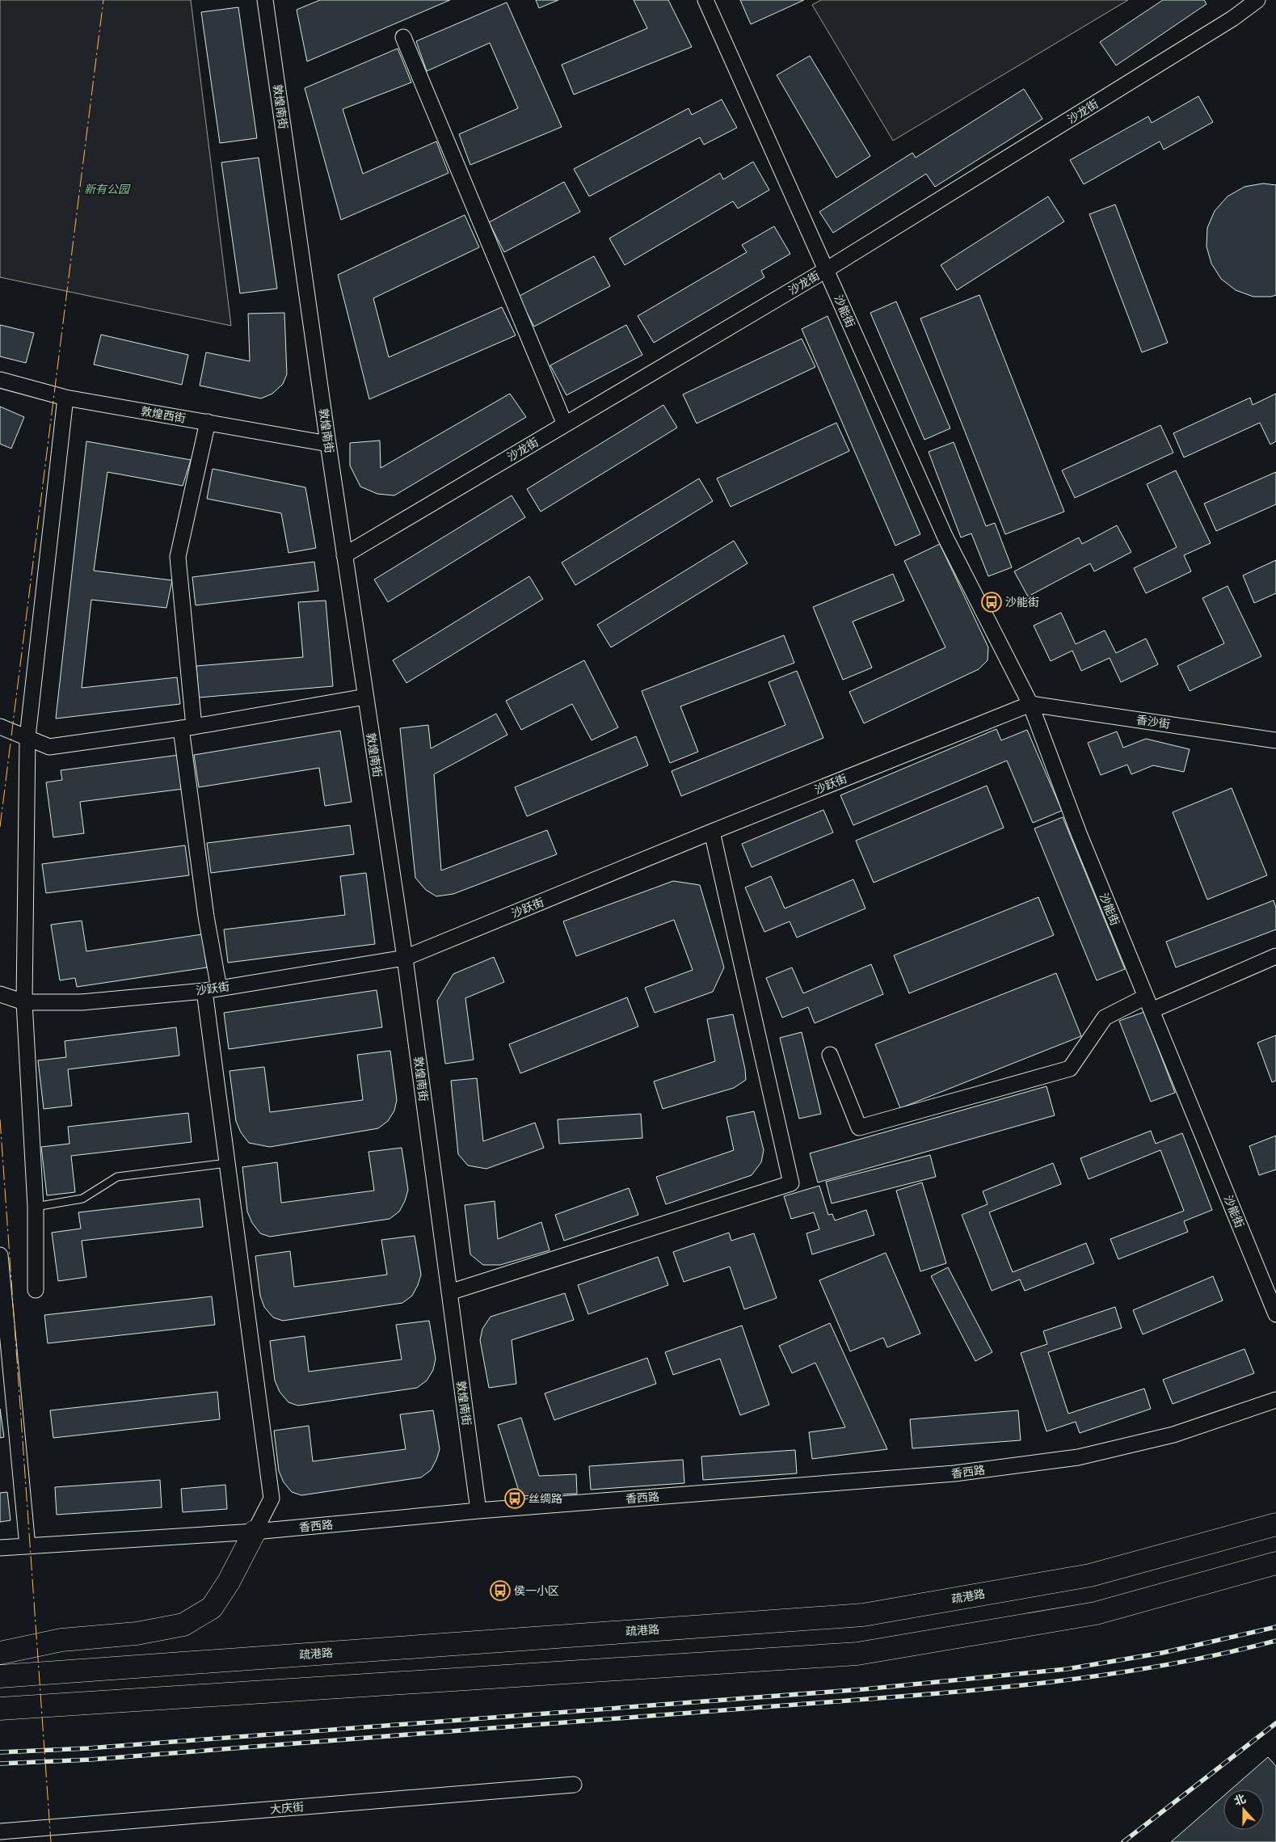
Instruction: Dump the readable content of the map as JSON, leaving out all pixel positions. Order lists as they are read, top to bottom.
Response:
{
  "streets": {
    "highway": ["疏港路"],
    "street": [
      "敦煌南街",
      "沙龙街",
      "沙能街",
      "敦煌西街",
      "香沙街",
      "沙跃街",
      "香西路",
      "大庆街"
    ]
  },
  "crossings": [
    ["敦煌南街", "沙龙街"],
    ["敦煌南街", "敦煌西街"],
    ["敦煌南街", "沙跃街"],
    ["敦煌南街", "香西路"],
    ["沙龙街", "沙能街"],
    ["沙能街", "香沙街"],
    ["沙能街", "沙跃街"],
    ["香沙街", "沙跃街"]
  ],
  "parks": ["新有公园"],
  "places": {
    "bus stop": ["沙能街", "丝绸路", "侯一小区"]
  },
  "north": "top"
}
